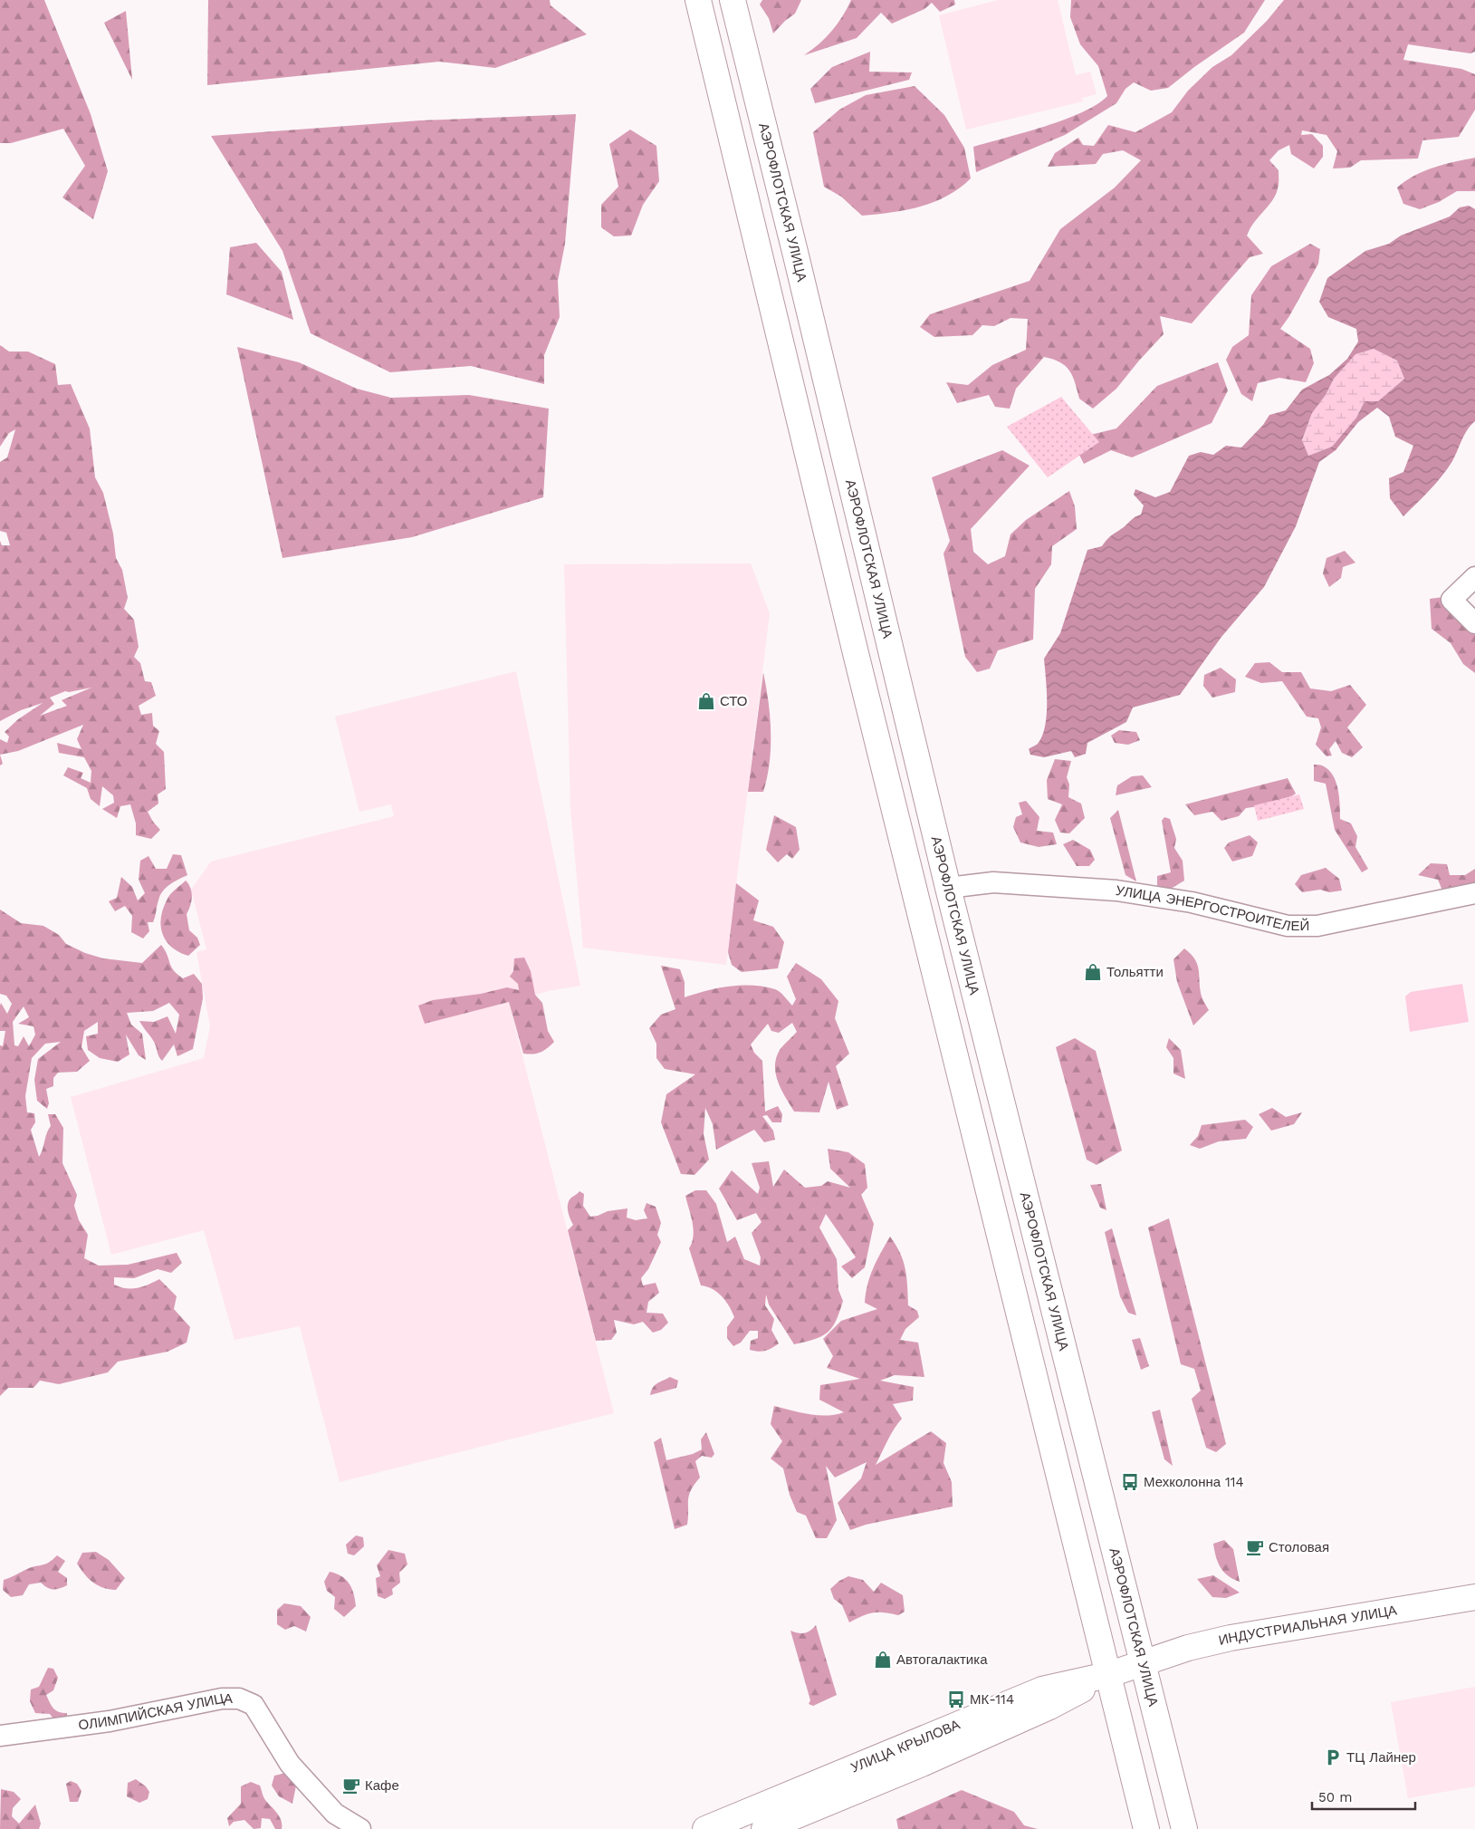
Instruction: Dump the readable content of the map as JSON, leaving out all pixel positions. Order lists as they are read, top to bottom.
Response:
{
  "streets": {
    "main road": ["АЭРОФЛОТСКАЯ УЛИЦА", "ИНДУСТРИАЛЬНАЯ УЛИЦА", "УЛИЦА КРЫЛОВА"],
    "street": ["УЛИЦА ЭНЕРГОСТРОИТЕЛЕЙ", "ОЛИМПИЙСКАЯ УЛИЦА"]
  },
  "crossings": [
    ["АЭРОФЛОТСКАЯ УЛИЦА", "УЛИЦА ЭНЕРГОСТРОИТЕЛЕЙ"],
    ["АЭРОФЛОТСКАЯ УЛИЦА", "ИНДУСТРИАЛЬНАЯ УЛИЦА"],
    ["АЭРОФЛОТСКАЯ УЛИЦА", "УЛИЦА КРЫЛОВА"],
    ["ИНДУСТРИАЛЬНАЯ УЛИЦА", "УЛИЦА КРЫЛОВА"]
  ],
  "places": {
    "shop": ["СТО", "Тольятти", "Автогалактика"],
    "bus stop": ["Мехколонна 114", "МК-114"],
    "cafe": ["Столовая", "Кафе"],
    "parking": ["ТЦ Лайнер"]
  },
  "scale_bar": "50 m"
}
